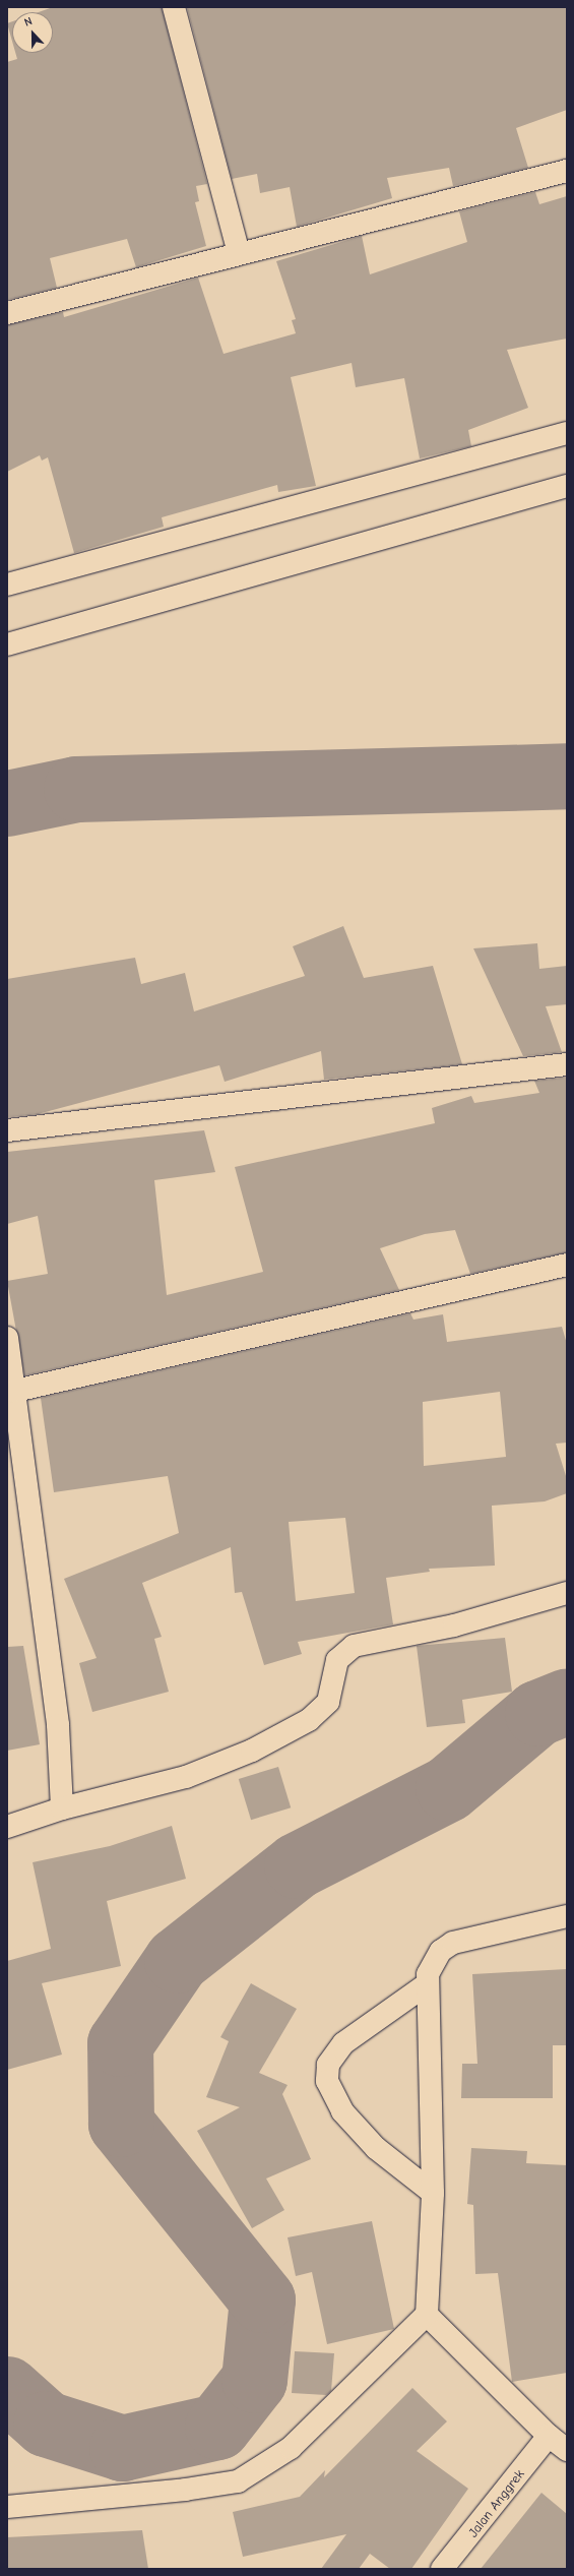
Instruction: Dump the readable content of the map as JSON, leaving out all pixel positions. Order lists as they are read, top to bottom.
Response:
{
  "streets": {
    "street": ["Jalan Anggrek"]
  },
  "north": "top"
}
